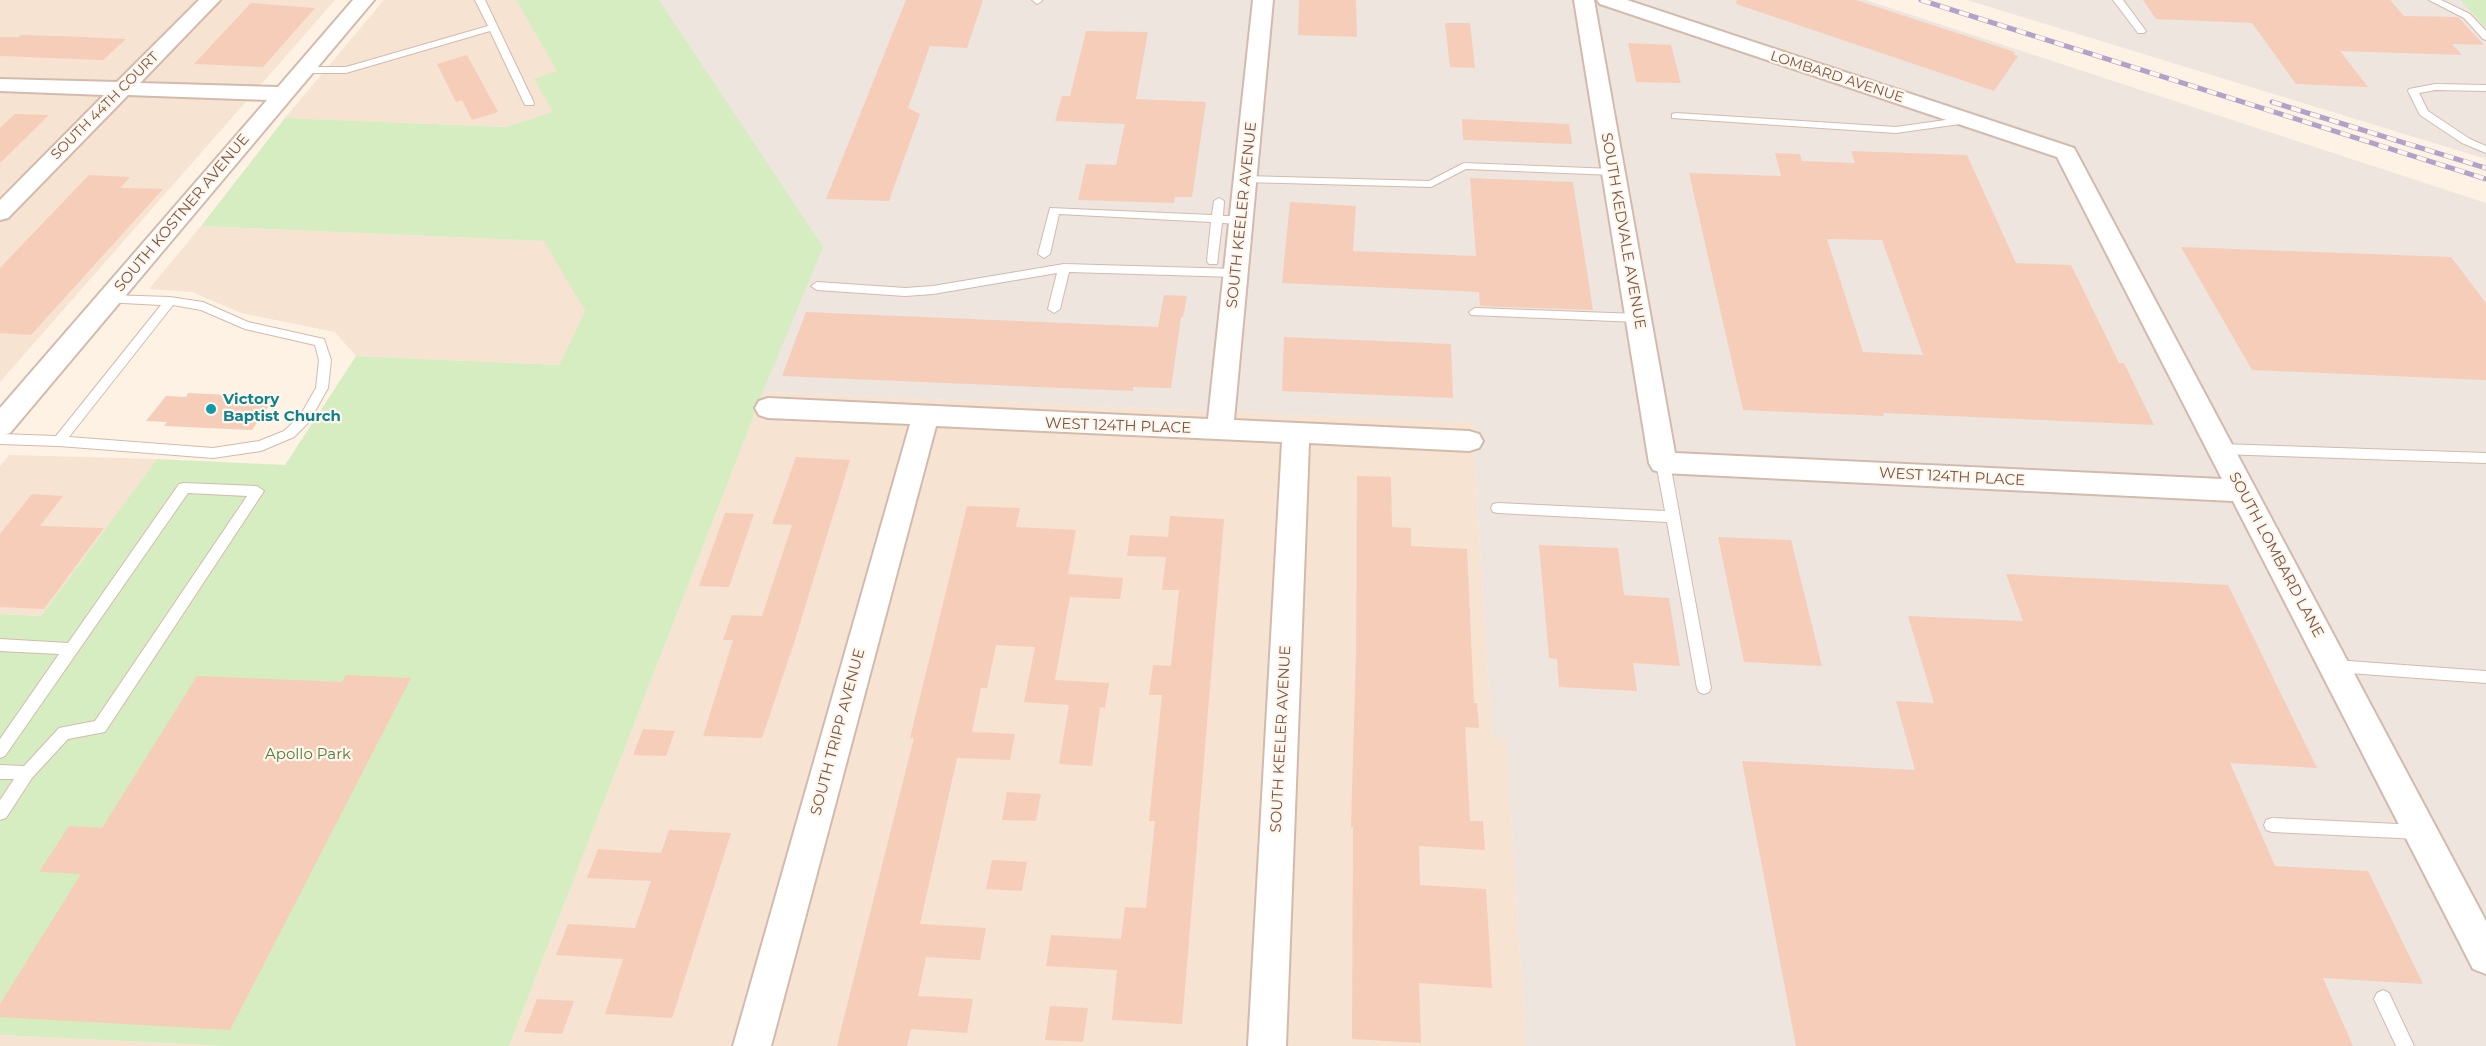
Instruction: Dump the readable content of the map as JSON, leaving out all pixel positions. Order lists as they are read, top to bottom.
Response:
{
  "streets": {
    "street": [
      "LOMBARD AVENUE",
      "SOUTH 44TH COURT",
      "SOUTH KOSTNER AVENUE",
      "SOUTH KEELER AVENUE",
      "SOUTH KEDVALE AVENUE",
      "WEST 124TH PLACE",
      "SOUTH LOMBARD LANE",
      "SOUTH TRIPP AVENUE"
    ]
  },
  "crossings": [
    ["LOMBARD AVENUE", "SOUTH LOMBARD LANE"],
    ["SOUTH KEELER AVENUE", "WEST 124TH PLACE"],
    ["SOUTH KEDVALE AVENUE", "WEST 124TH PLACE"],
    ["WEST 124TH PLACE", "SOUTH LOMBARD LANE"],
    ["WEST 124TH PLACE", "SOUTH TRIPP AVENUE"]
  ],
  "parks": ["Apollo Park"],
  "places": ["Victory Baptist Church"]
}
